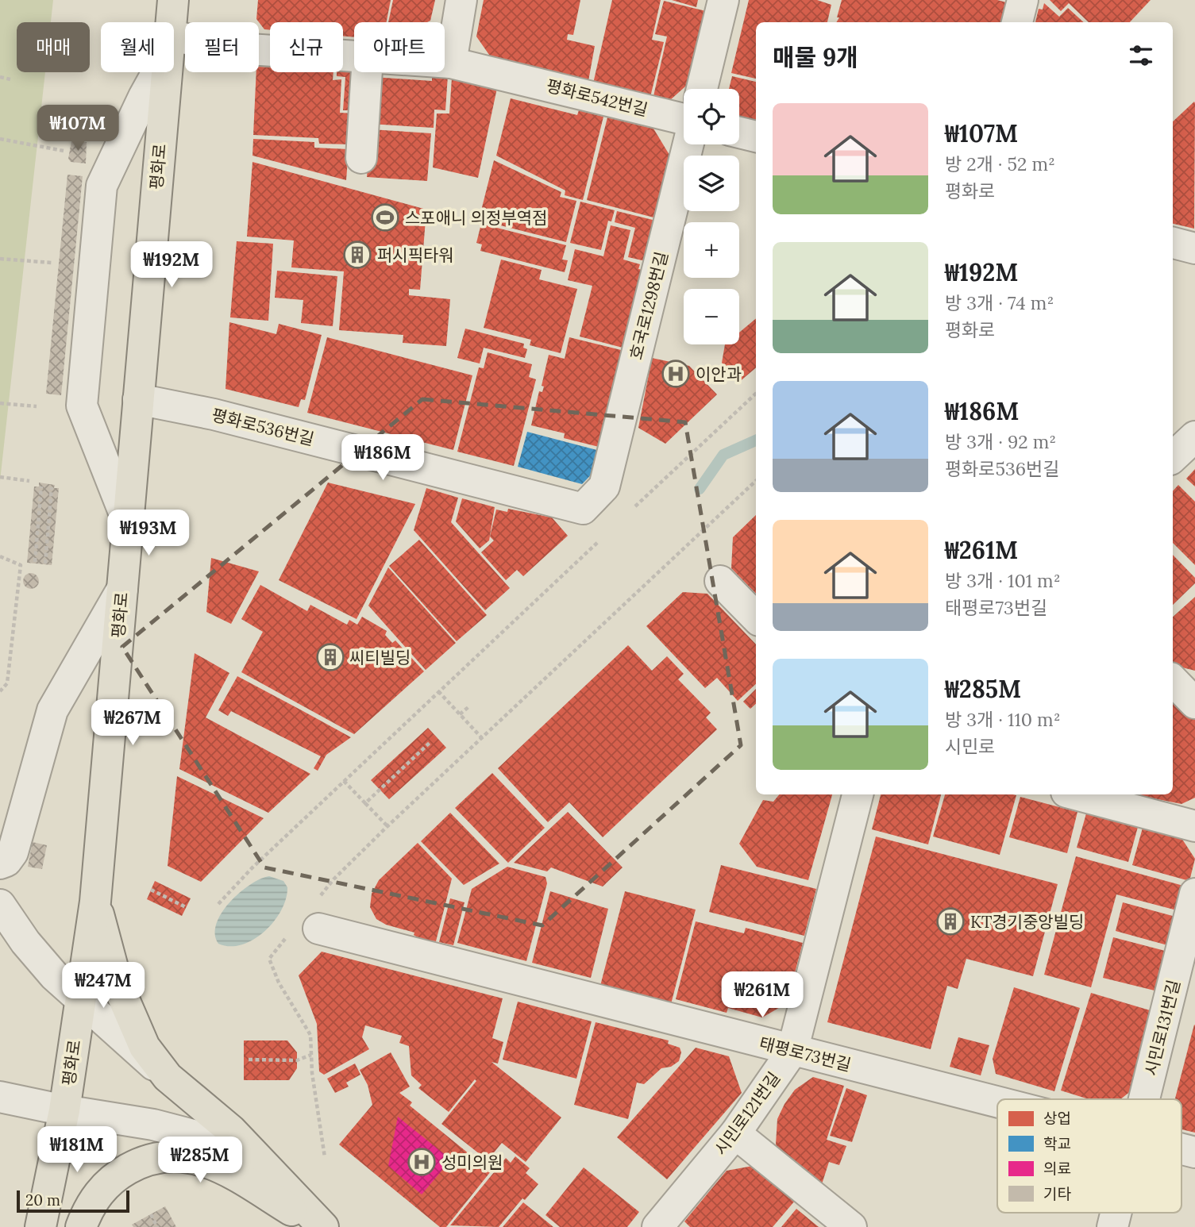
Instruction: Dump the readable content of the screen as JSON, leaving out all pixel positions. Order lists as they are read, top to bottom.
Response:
{
  "streets": {
    "main road": ["평화로"],
    "street": [
      "평화로542번길",
      "호국로1298번길",
      "평화로536번길",
      "시민로131번길",
      "태평로73번길",
      "시민로121번길"
    ]
  },
  "crossings": [
    ["평화로", "평화로536번길"],
    ["호국로1298번길", "평화로536번길"],
    ["태평로73번길", "시민로121번길"]
  ],
  "places": {
    "sports": ["스포애니 의정부역점"],
    "building": ["퍼시픽타워", "씨티빌딩", "KT경기중앙빌딩"],
    "hospital": ["이안과", "성미의원"]
  },
  "legend": [
    "상업",
    "학교",
    "의료",
    "기타"
  ],
  "scale_bar": "20 m",
  "page": {
    "chip": [
      "매매",
      "월세",
      "필터",
      "신규",
      "아파트"
    ],
    "heading": "매물 9개",
    "map_buttons": ["+", "−"],
    "list": [
      {
        "name": "₩107M",
        "note": "방 2개 · 52 m² · 평화로"
      },
      {
        "name": "₩192M",
        "note": "방 3개 · 74 m² · 평화로"
      },
      {
        "name": "₩186M",
        "note": "방 3개 · 92 m² · 평화로536번길"
      },
      {
        "name": "₩261M",
        "note": "방 3개 · 101 m² · 태평로73번길"
      },
      {
        "name": "₩285M",
        "note": "방 3개 · 110 m² · 시민로"
      }
    ],
    "price": [
      "₩107M",
      "₩192M",
      "₩186M",
      "₩193M",
      "₩267M",
      "₩247M",
      "₩261M",
      "₩181M",
      "₩285M"
    ],
    "scale": "20 m"
  }
}
